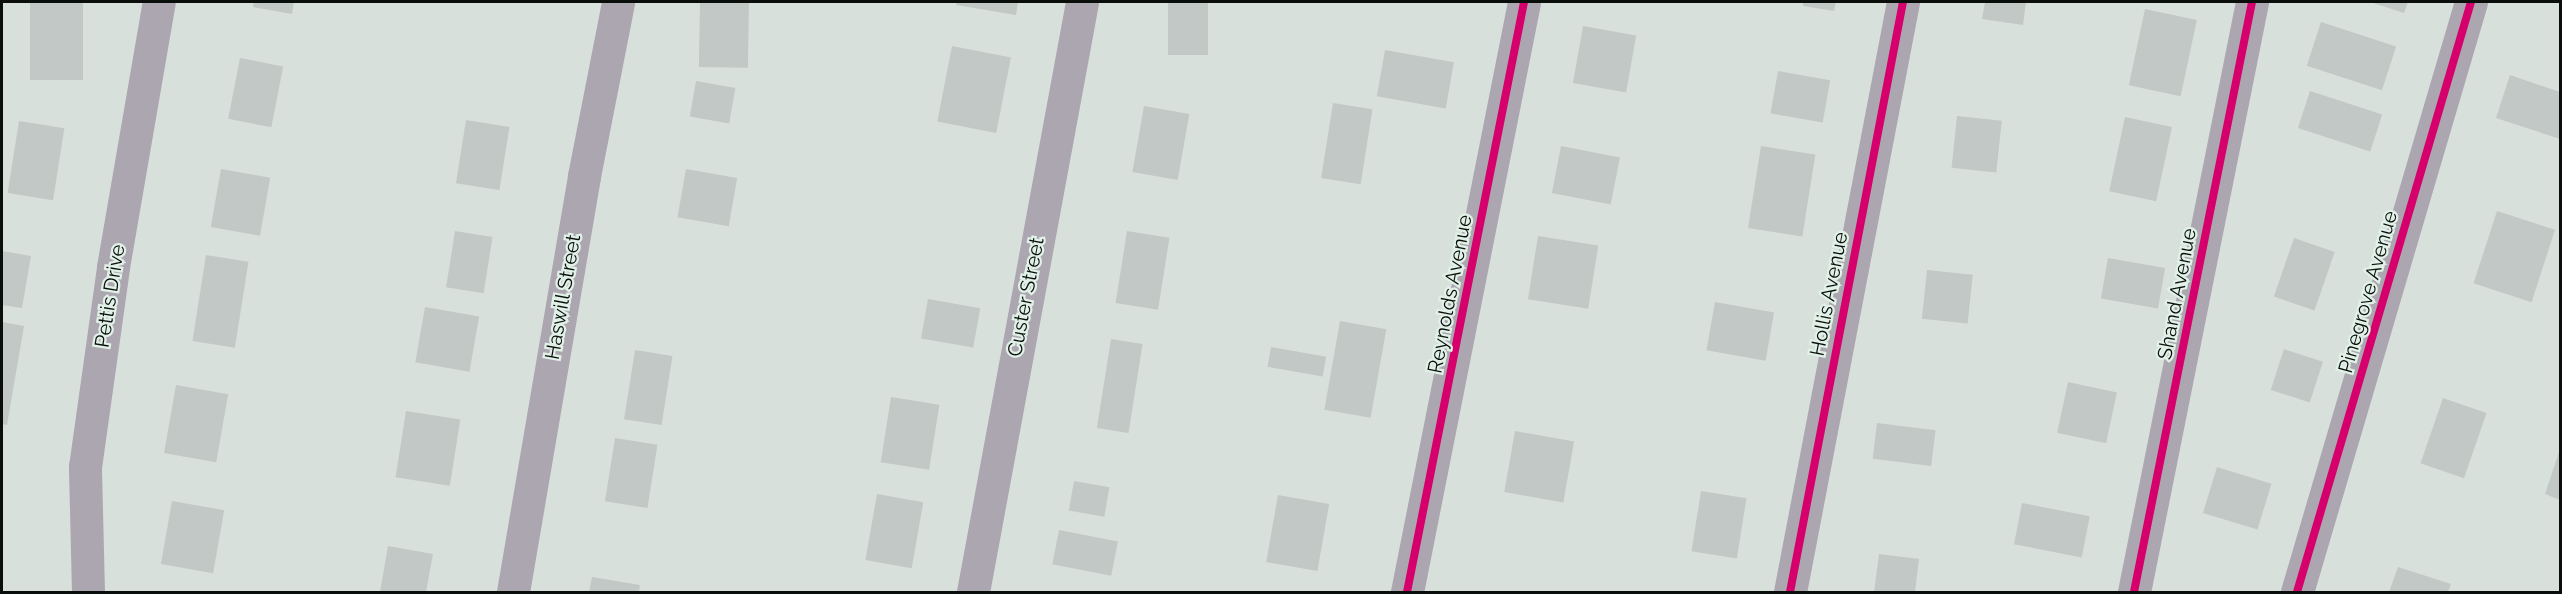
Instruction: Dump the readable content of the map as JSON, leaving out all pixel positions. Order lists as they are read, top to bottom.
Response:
{
  "streets": {
    "street": [
      "Pinegrove Avenue",
      "Reynolds Avenue",
      "Hollis Avenue",
      "Shand Avenue",
      "Pettis Drive",
      "Haswill Street",
      "Custer Street"
    ]
  }
}
